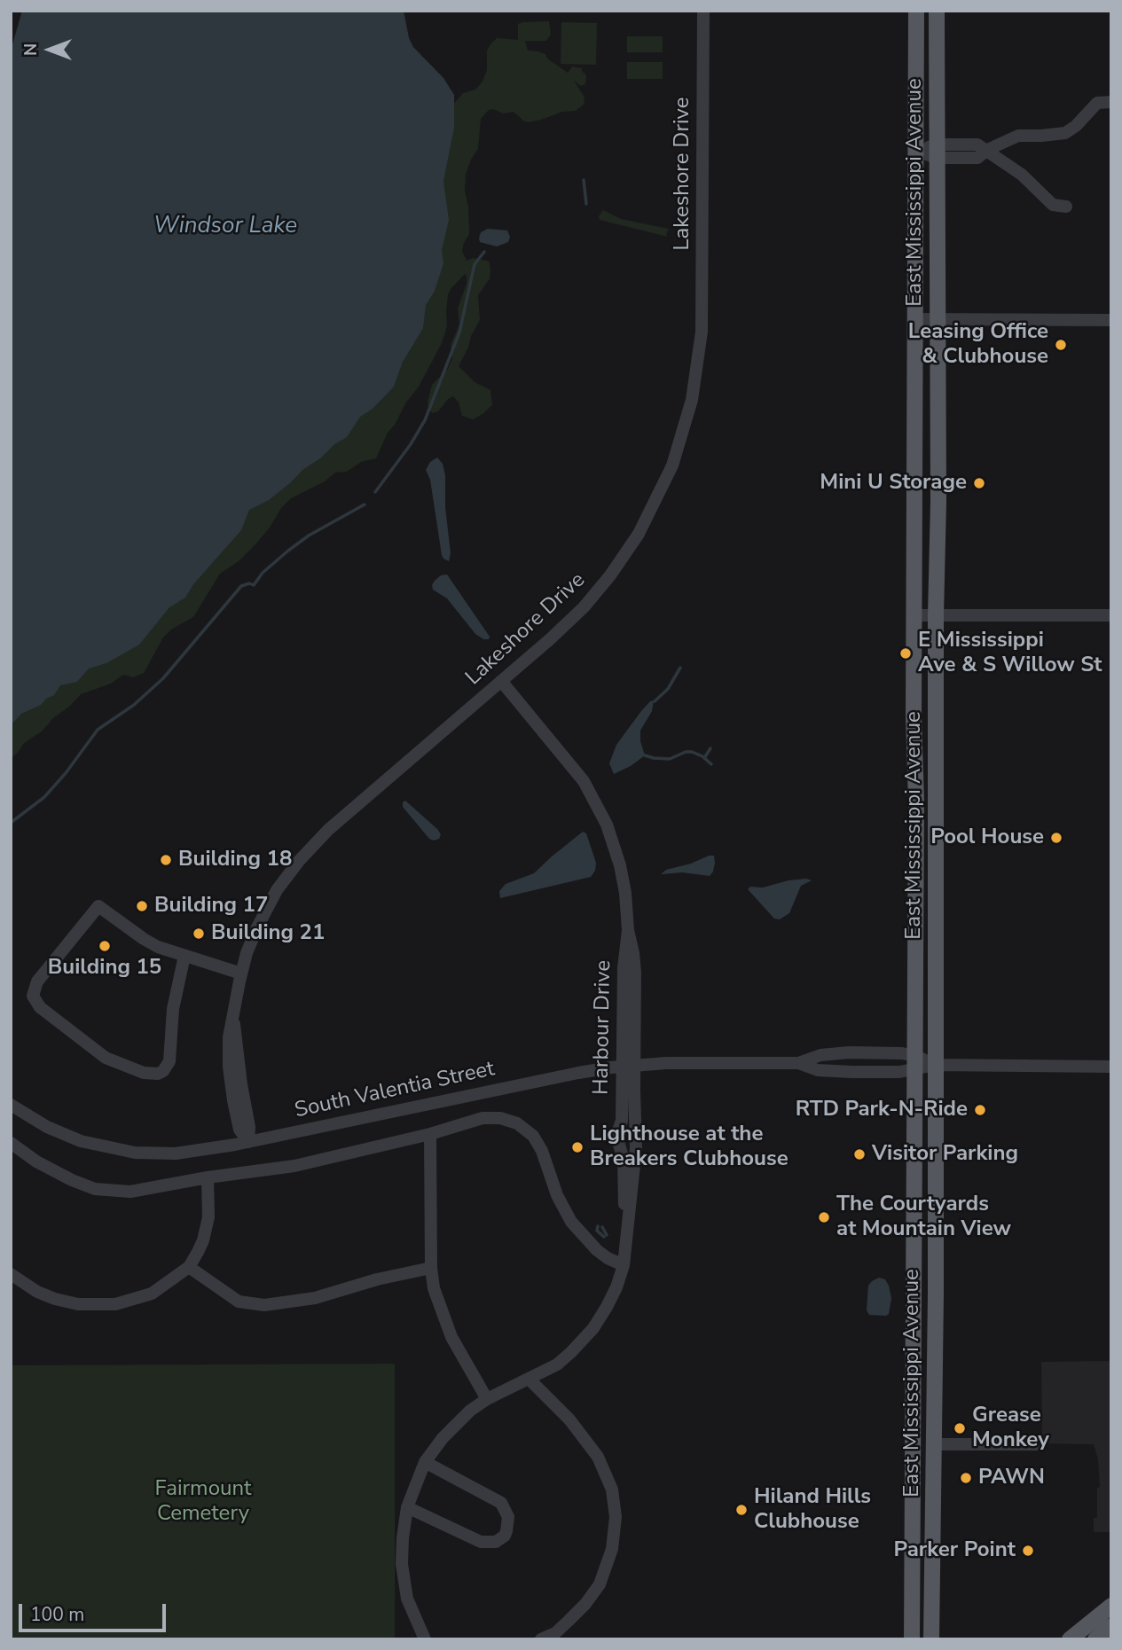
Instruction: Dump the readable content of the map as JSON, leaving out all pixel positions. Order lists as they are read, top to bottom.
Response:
{
  "streets": {
    "main road": ["East Mississippi Avenue"],
    "street": ["Lakeshore Drive", "Harbour Drive", "South Valentia Street"]
  },
  "crossings": [
    ["Lakeshore Drive", "Harbour Drive"],
    ["Lakeshore Drive", "South Valentia Street"],
    ["East Mississippi Avenue", "South Valentia Street"],
    ["Harbour Drive", "South Valentia Street"]
  ],
  "water": ["Windsor Lake"],
  "parks": ["Fairmount Cemetery"],
  "places": [
    "Leasing Office & Clubhouse",
    "Mini U Storage",
    "E Mississippi Ave & S Willow St",
    "Pool House",
    "Building 18",
    "Building 17",
    "Building 21",
    "Building 15",
    "RTD Park-N-Ride",
    "Lighthouse at the Breakers Clubhouse",
    "Visitor Parking",
    "The Courtyards at Mountain View",
    "Grease Monkey",
    "PAWN",
    "Hiland Hills Clubhouse",
    "Parker Point"
  ],
  "scale_bar": "100 m",
  "north": "left"
}
